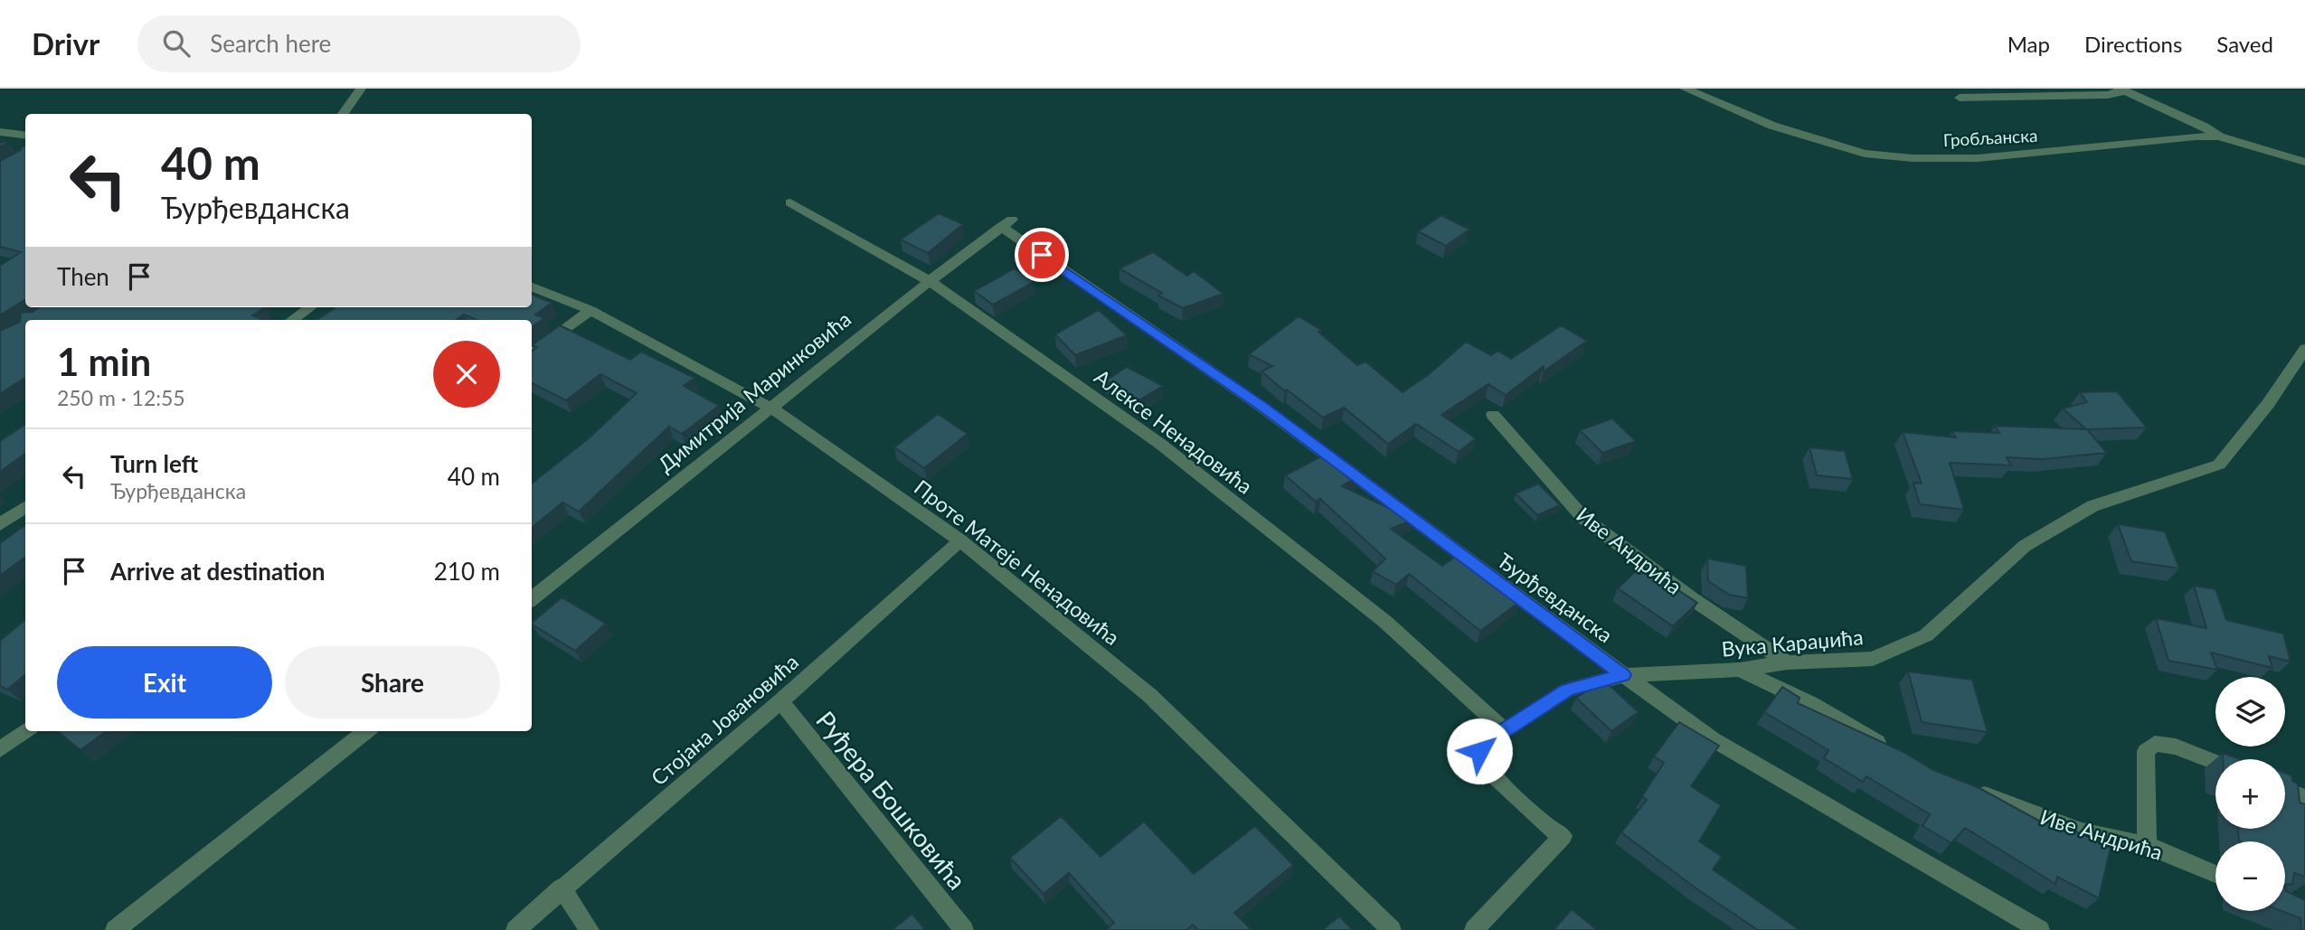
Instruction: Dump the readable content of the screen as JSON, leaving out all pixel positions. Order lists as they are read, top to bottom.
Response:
{
  "streets": {
    "street": [
      "Гробљанска",
      "Димитрија Маринковића",
      "Алексе Ненадовића",
      "Иве Андрића",
      "Проте Матеје Ненадовића",
      "Ђурђевданска",
      "Вука Караџића",
      "Стојана Јовановића",
      "Руђера Бошковића"
    ]
  },
  "crossings": [
    ["Димитрија Маринковића", "Алексе Ненадовића"],
    ["Димитрија Маринковића", "Проте Матеје Ненадовића"],
    ["Димитрија Маринковића", "Ђурђевданска"],
    ["Алексе Ненадовића", "Вука Караџића"],
    ["Иве Андрића", "Вука Караџића"],
    ["Проте Матеје Ненадовића", "Стојана Јовановића"],
    ["Ђурђевданска", "Вука Караџића"],
    ["Стојана Јовановића", "Руђера Бошковића"]
  ],
  "page": {
    "header": "Drivr",
    "search": "Search here",
    "nav": ["Map", "Directions", "Saved"],
    "turn": ["40 m", "Ђурђевданска"],
    "then": "Then",
    "heading": ["1 min", "250 m · 12:55"],
    "list": [
      {
        "name": "Turn left",
        "note": "Ђурђевданска",
        "value": "40 m"
      },
      {
        "name": "Arrive at destination",
        "value": "210 m"
      }
    ],
    "buttons": ["Exit", "Share"],
    "map_buttons": ["+", "−"]
  }
}
